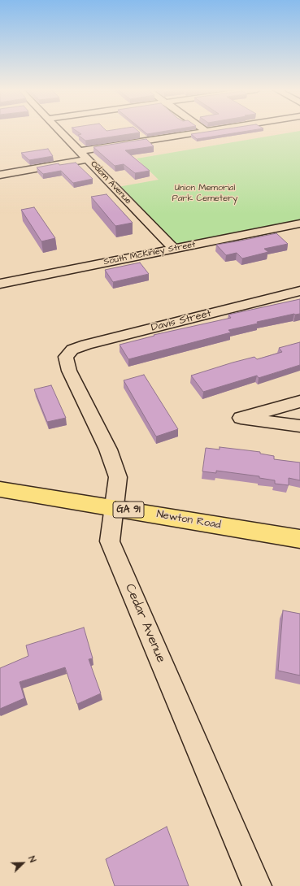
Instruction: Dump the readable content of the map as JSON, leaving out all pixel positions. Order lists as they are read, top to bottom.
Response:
{
  "streets": {
    "main road": ["GA 91", "Newton Road"],
    "street": [
      "Odom Avenue",
      "South McKinley Street",
      "Davis Street",
      "Cedar Avenue"
    ]
  },
  "crossings": [
    ["Odom Avenue", "South McKinley Street"],
    ["Davis Street", "Cedar Avenue"],
    ["Newton Road", "Cedar Avenue"]
  ],
  "parks": ["Union Memorial Park Cemetery"],
  "north": "top right"
}
